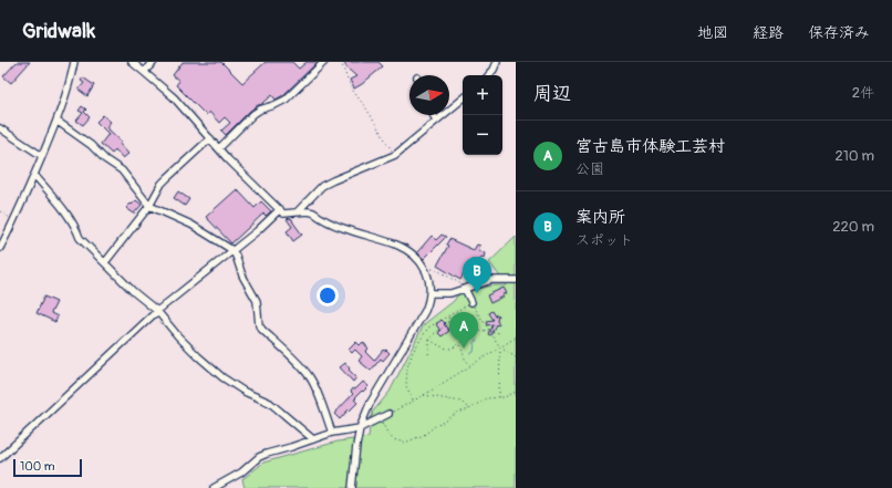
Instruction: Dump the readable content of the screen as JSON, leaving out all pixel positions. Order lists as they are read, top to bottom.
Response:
{
  "scale_bar": "100 m",
  "north": "right",
  "page": {
    "header": "Gridwalk",
    "nav": ["地図", "経路", "保存済み"],
    "heading": ["周辺", "2件"],
    "map_buttons": ["+", "−"],
    "list": [
      {
        "mark": "A",
        "name": "宮古島市体験工芸村",
        "note": "公園",
        "value": "210 m"
      },
      {
        "mark": "B",
        "name": "案内所",
        "note": "スポット",
        "value": "220 m"
      }
    ],
    "pins": ["B", "A"],
    "scale": "100 m"
  }
}
